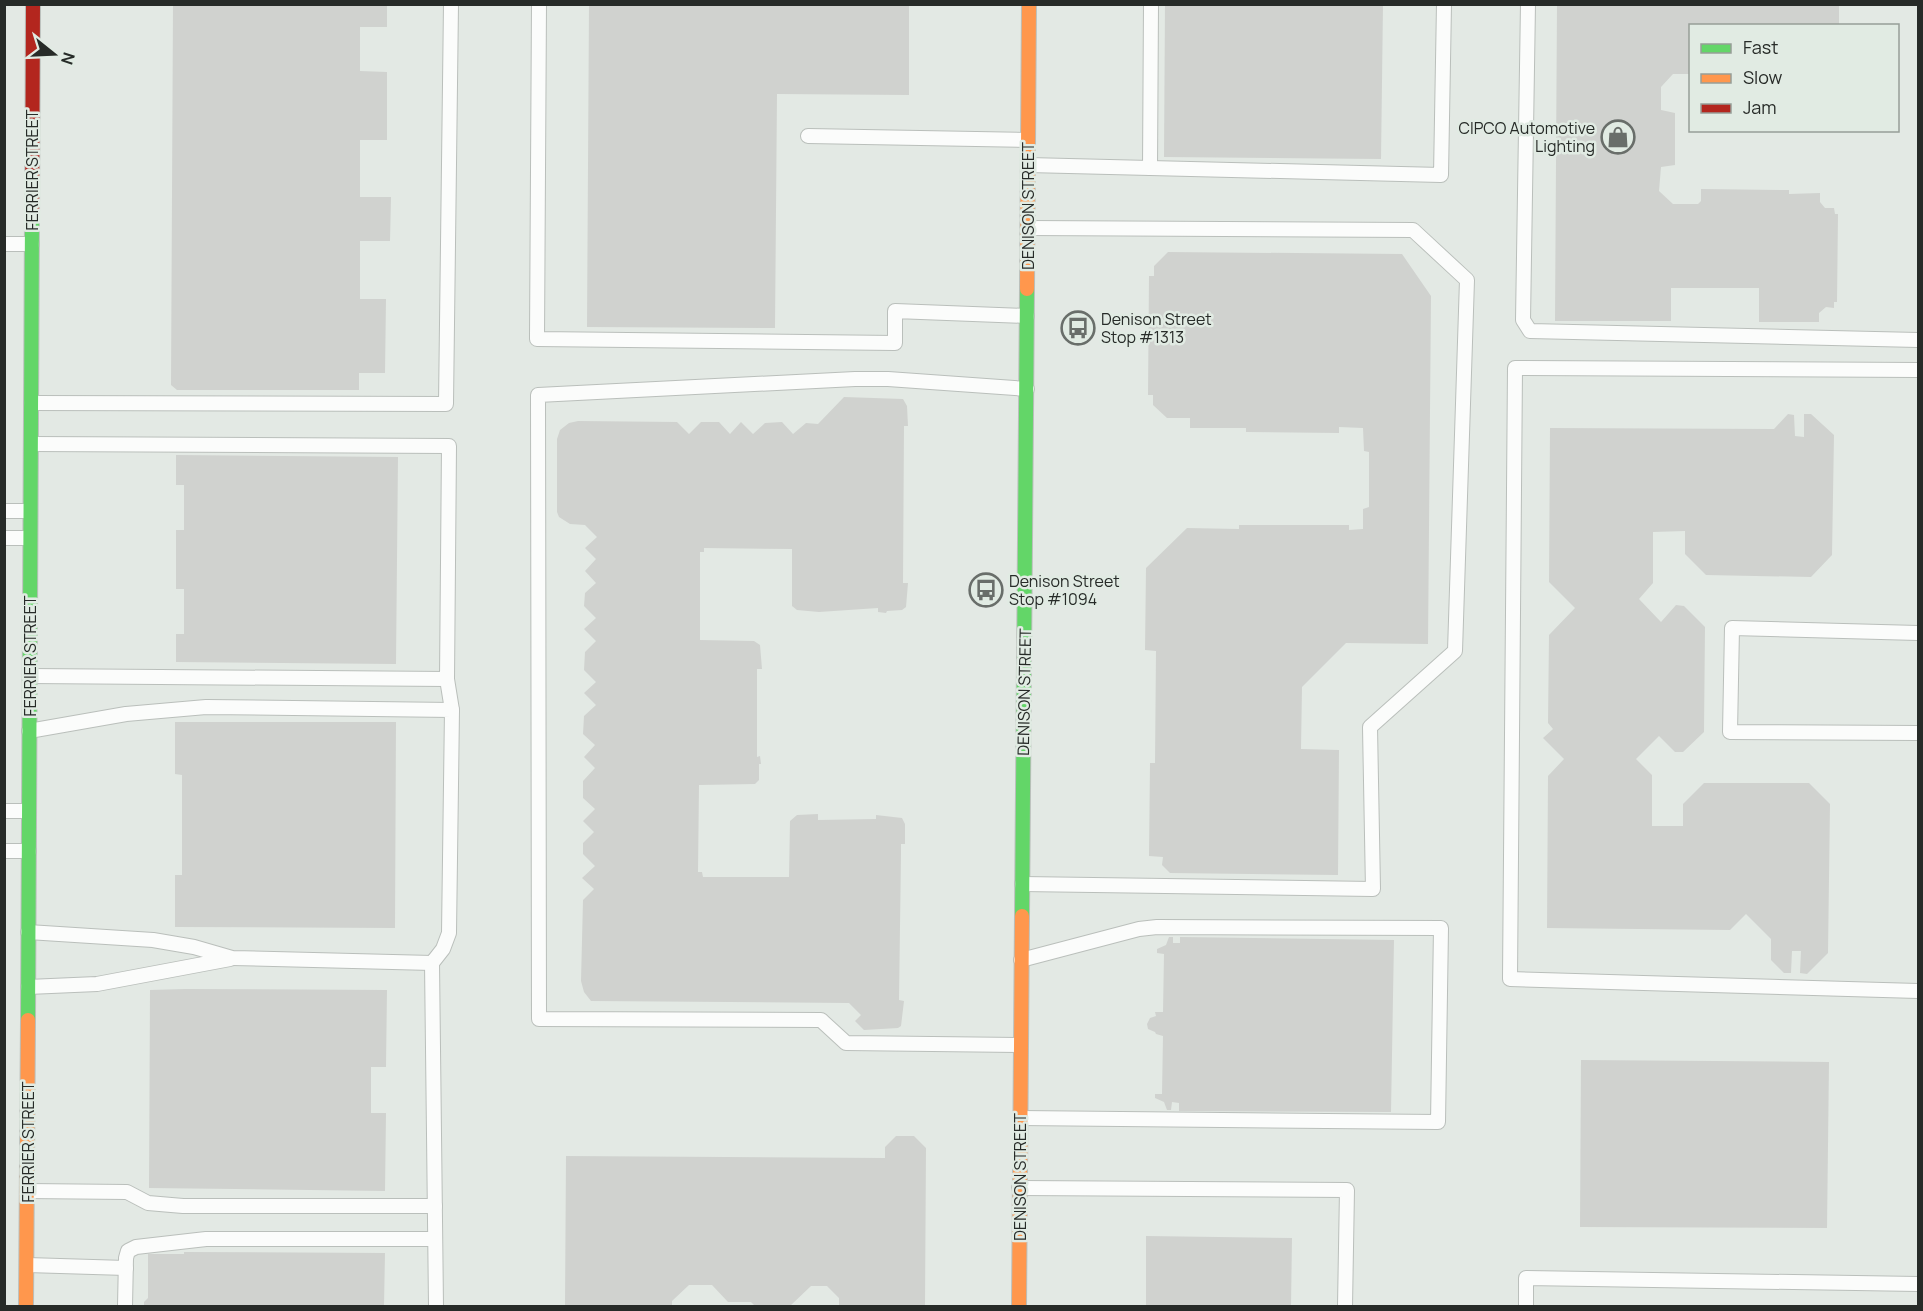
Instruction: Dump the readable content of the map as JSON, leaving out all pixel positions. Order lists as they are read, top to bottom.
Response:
{
  "streets": {
    "street": ["FERRIER STREET", "DENISON STREET"]
  },
  "places": {
    "shop": ["CIPCO Automotive Lighting"],
    "bus stop": ["Denison Street Stop #1313", "Denison Street Stop #1094"]
  },
  "legend": ["Fast", "Slow", "Jam"],
  "north": "right"
}
